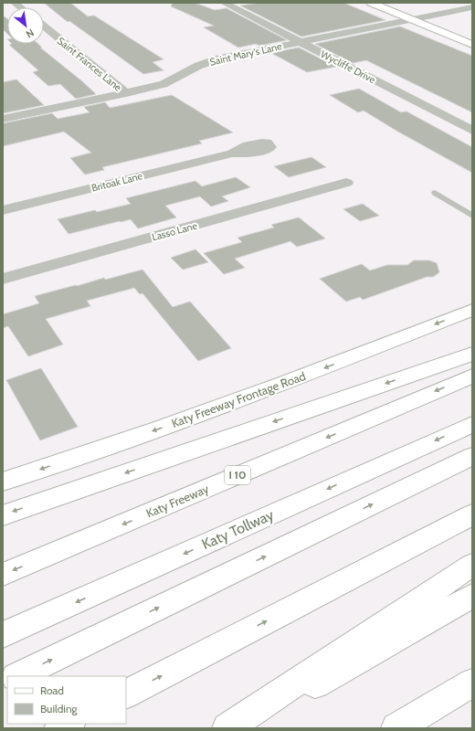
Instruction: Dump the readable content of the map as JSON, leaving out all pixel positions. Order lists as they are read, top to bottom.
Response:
{
  "streets": {
    "main road": [
      "Katy Freeway Frontage Road",
      "I 10",
      "Katy Freeway",
      "Katy Tollway"
    ],
    "street": [
      "Saint Mary's Lane",
      "Saint Frances Lane",
      "Wycliffe Drive",
      "Britoak Lane",
      "Lasso Lane"
    ]
  },
  "crossings": [
    ["Saint Mary's Lane", "Saint Frances Lane"],
    ["Saint Mary's Lane", "Wycliffe Drive"]
  ],
  "legend": ["Road", "Building"],
  "north": "bottom right"
}
